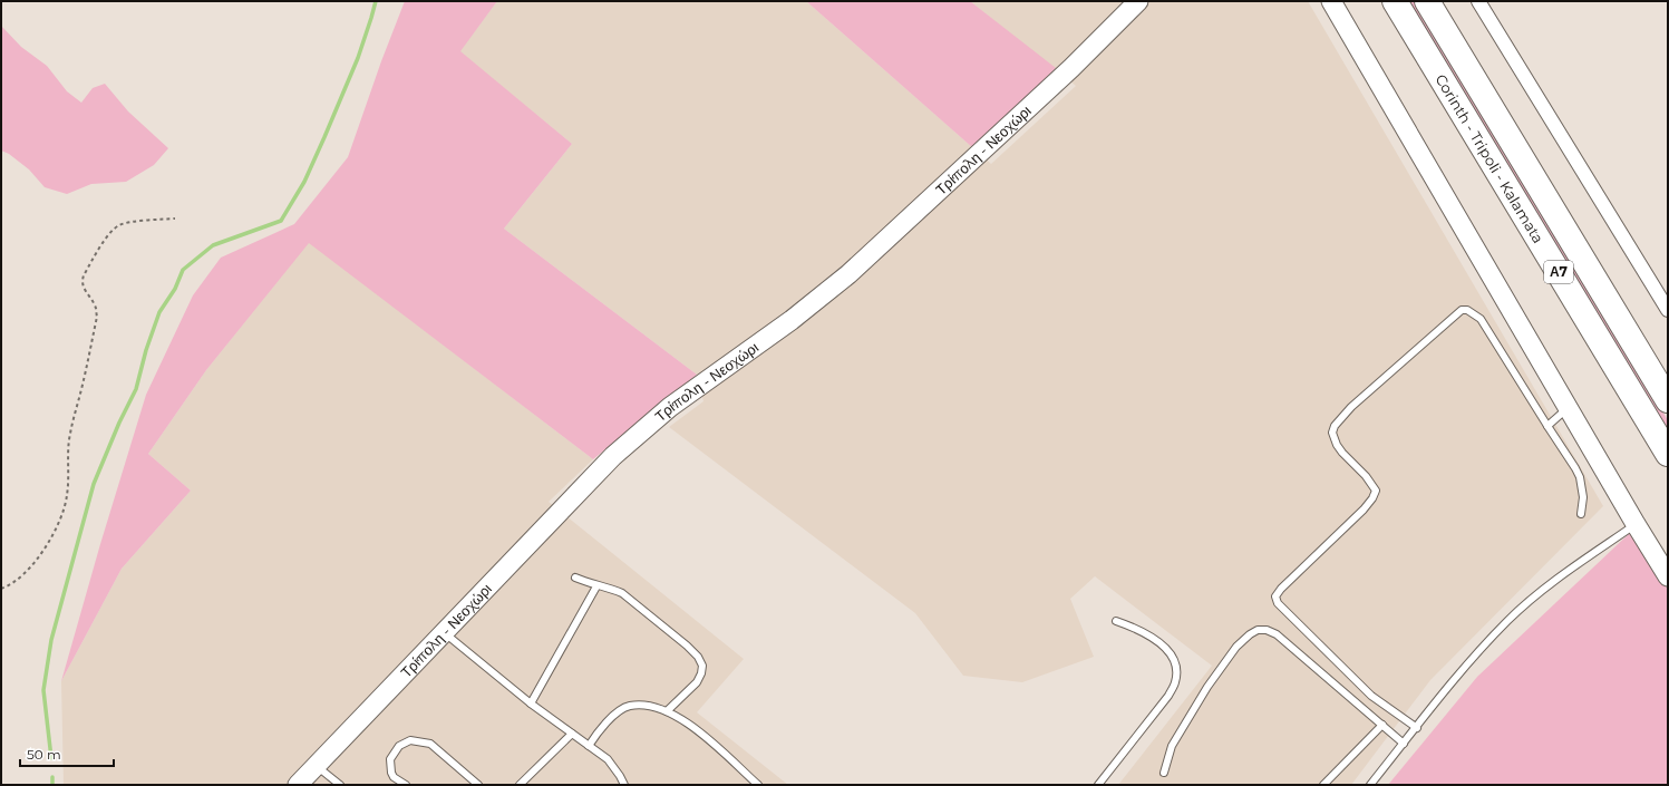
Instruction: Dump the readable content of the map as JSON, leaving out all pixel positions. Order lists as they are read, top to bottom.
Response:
{
  "streets": {
    "highway": ["Corinth - Tripoli - Kalamata", "Α7"],
    "main road": ["Τρίπολη - Νεοχώρι"]
  },
  "scale_bar": "50 m"
}
